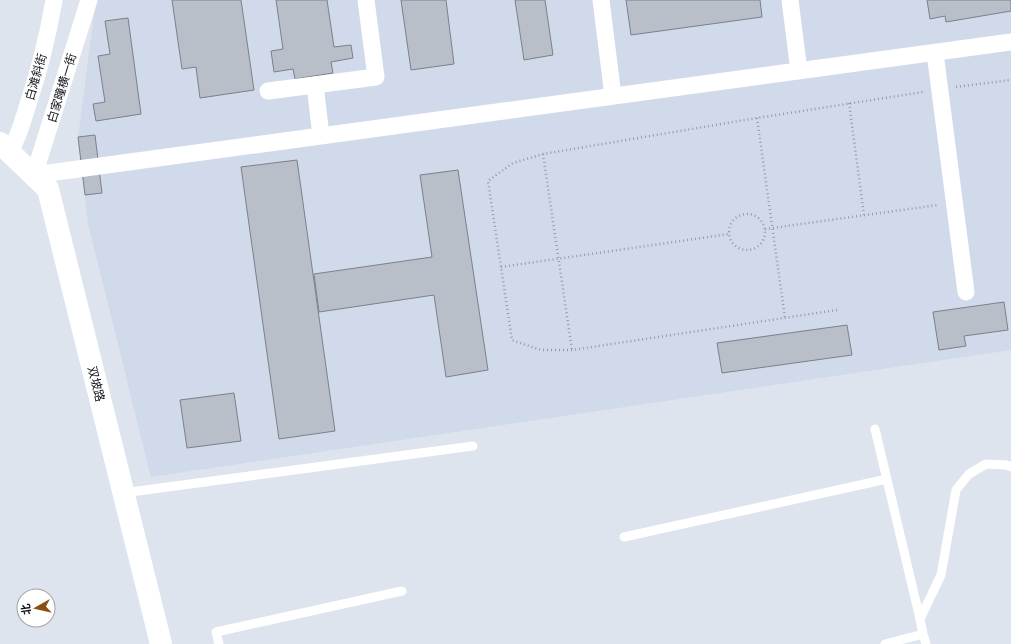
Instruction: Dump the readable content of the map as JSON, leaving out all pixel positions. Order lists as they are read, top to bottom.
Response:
{
  "streets": {
    "street": ["白滩斜街", "白家疃横一街", "双坡路"]
  },
  "crossings": [
    ["白滩斜街", "双坡路"],
    ["白家疃横一街", "双坡路"]
  ],
  "north": "left"
}
